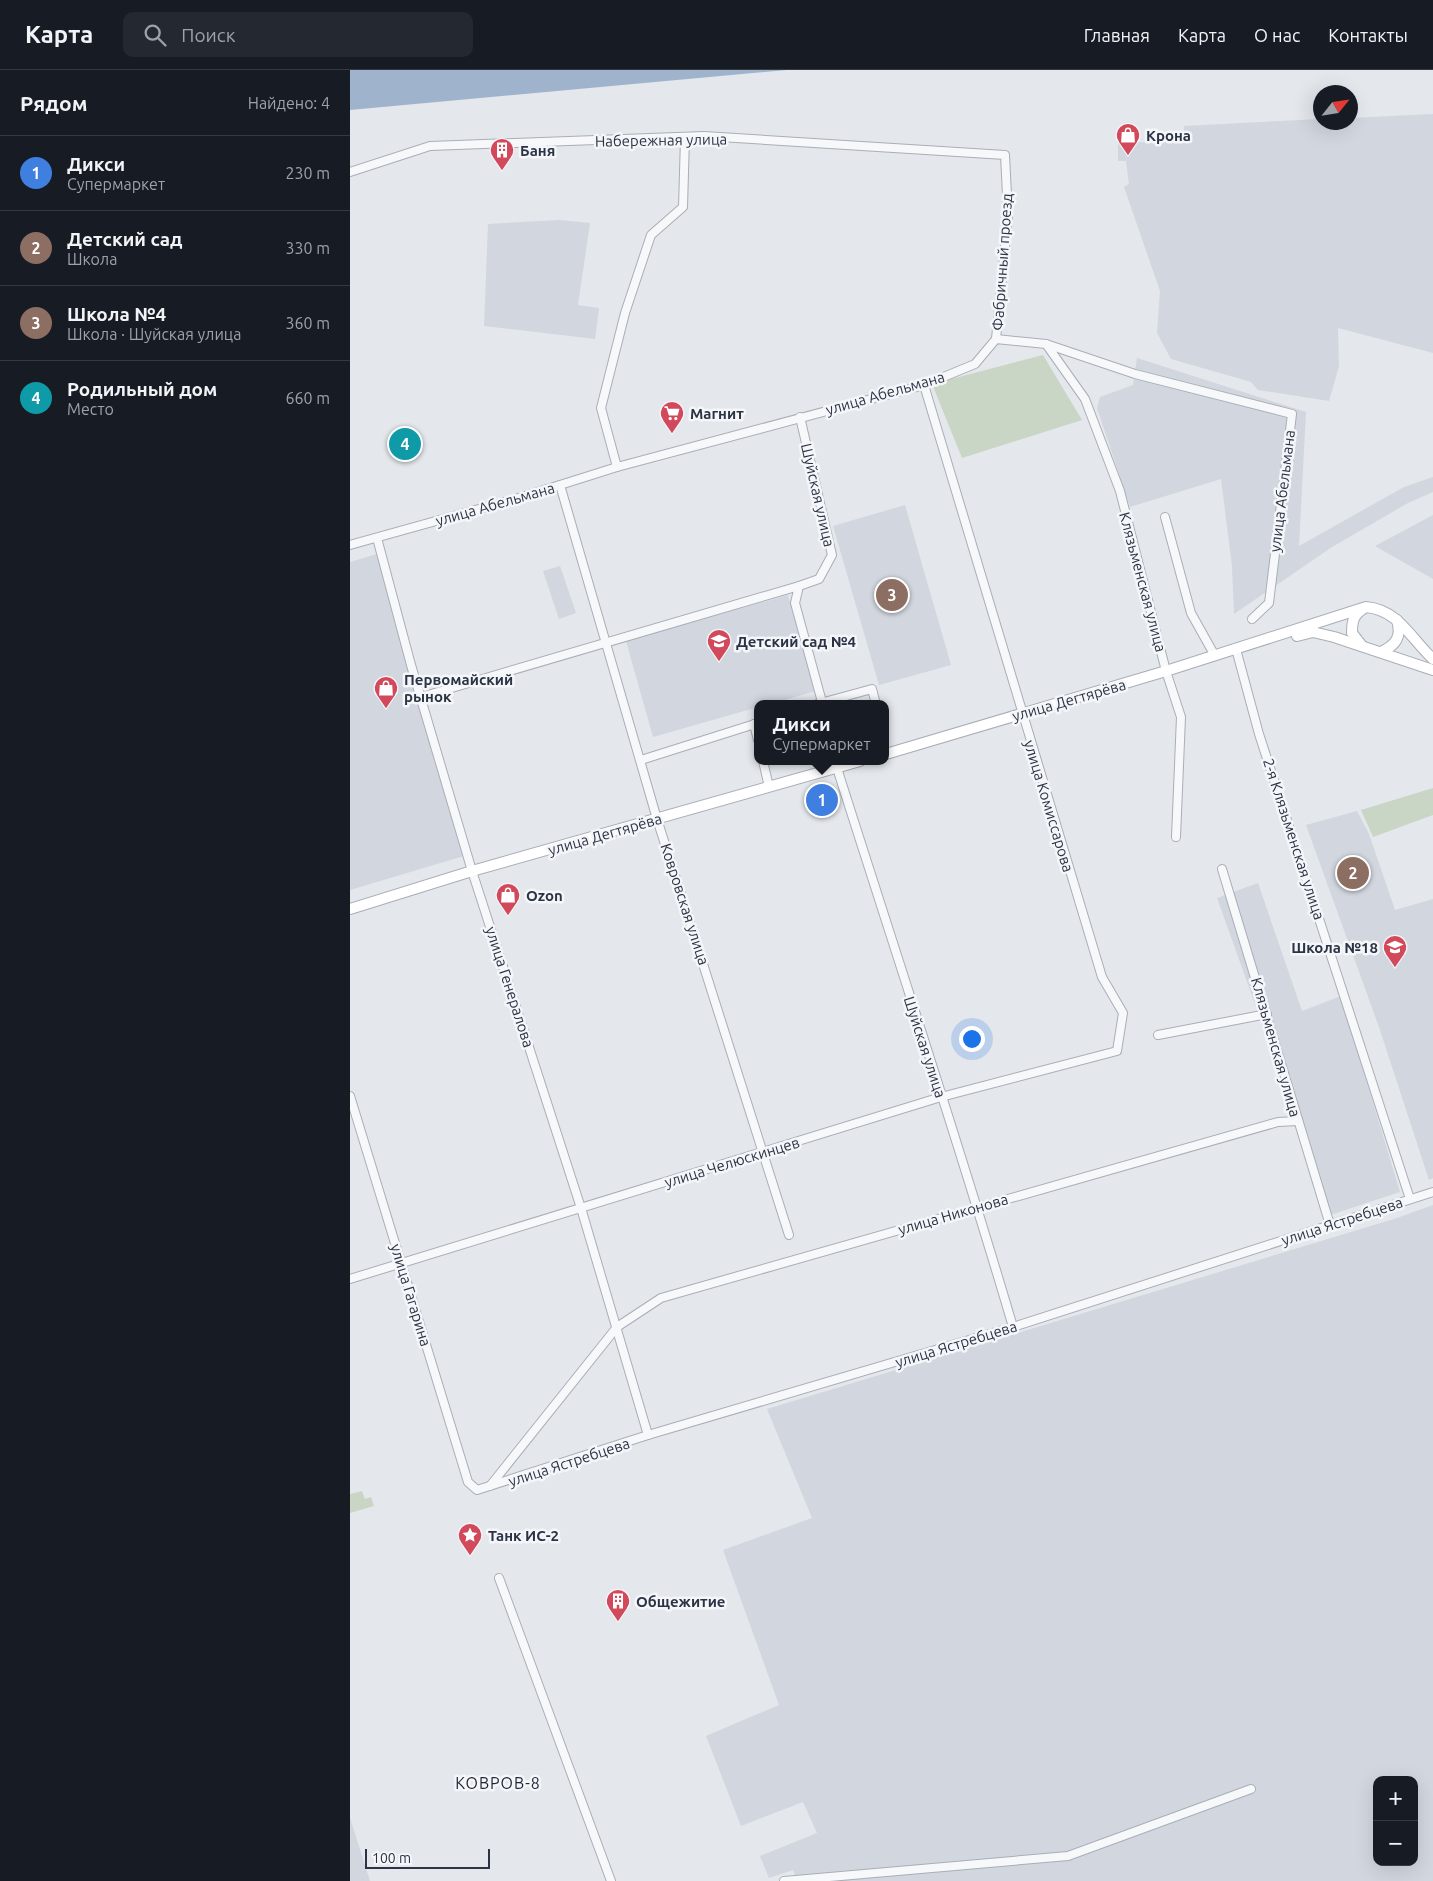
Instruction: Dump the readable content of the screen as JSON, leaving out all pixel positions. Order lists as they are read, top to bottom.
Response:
{
  "streets": {
    "main road": ["улица Дегтярёва"],
    "street": [
      "Набережная улица",
      "Фабричный проезд",
      "улица Абельмана",
      "Шуйская улица",
      "Клязьменская улица",
      "улица Комиссарова",
      "2-я Клязьменская улица",
      "Ковровская улица",
      "улица Генералова",
      "улица Челюскинцев",
      "улица Никонова",
      "улица Ястребцева",
      "улица Гагарина"
    ]
  },
  "crossings": [
    ["Набережная улица", "Фабричный проезд"],
    ["Фабричный проезд", "улица Абельмана"],
    ["улица Абельмана", "Шуйская улица"],
    ["улица Абельмана", "Клязьменская улица"],
    ["улица Абельмана", "улица Комиссарова"],
    ["улица Абельмана", "Ковровская улица"],
    ["улица Абельмана", "улица Генералова"],
    ["Шуйская улица", "улица Дегтярёва"],
    ["Шуйская улица", "Ковровская улица"],
    ["Шуйская улица", "улица Генералова"],
    ["Шуйская улица", "улица Челюскинцев"],
    ["Шуйская улица", "улица Никонова"],
    ["Шуйская улица", "улица Ястребцева"],
    ["Клязьменская улица", "улица Дегтярёва"],
    ["Клязьменская улица", "улица Никонова"],
    ["Клязьменская улица", "улица Ястребцева"],
    ["улица Дегтярёва", "улица Комиссарова"],
    ["улица Дегтярёва", "2-я Клязьменская улица"],
    ["улица Дегтярёва", "Ковровская улица"],
    ["улица Дегтярёва", "улица Генералова"],
    ["улица Комиссарова", "улица Челюскинцев"],
    ["2-я Клязьменская улица", "улица Ястребцева"],
    ["Ковровская улица", "улица Челюскинцев"],
    ["улица Генералова", "улица Челюскинцев"],
    ["улица Генералова", "улица Никонова"],
    ["улица Генералова", "улица Ястребцева"],
    ["улица Челюскинцев", "улица Гагарина"],
    ["улица Никонова", "улица Ястребцева"],
    ["улица Ястребцева", "улица Гагарина"]
  ],
  "districts": ["КОВРОВ-8"],
  "places": {
    "shop": ["Крона", "Первомайский рынок", "Ozon"],
    "building": ["Баня", "Общежитие"],
    "supermarket": ["Магнит"],
    "school or university": ["Детский сад №4", "Школа №18"],
    "place": ["Танк ИС-2"]
  },
  "scale_bar": "100 m",
  "north": "top right",
  "page": {
    "header": "Карта",
    "search": "Поиск",
    "nav": [
      "Главная",
      "Карта",
      "О нас",
      "Контакты"
    ],
    "heading": ["Рядом", "Найдено: 4"],
    "list": [
      {
        "mark": "1",
        "name": "Дикси",
        "note": "Супермаркет",
        "value": "230 m"
      },
      {
        "mark": "2",
        "name": "Детский сад",
        "note": "Школа",
        "value": "330 m"
      },
      {
        "mark": "3",
        "name": "Школа №4",
        "note": "Школа · Шуйская улица",
        "value": "360 m"
      },
      {
        "mark": "4",
        "name": "Родильный дом",
        "note": "Место",
        "value": "660 m"
      }
    ],
    "pins": [
      "4",
      "3",
      "1",
      "2"
    ],
    "popup": ["Дикси", "Супермаркет"],
    "map_buttons": ["+", "−"],
    "scale": "100 m"
  }
}
